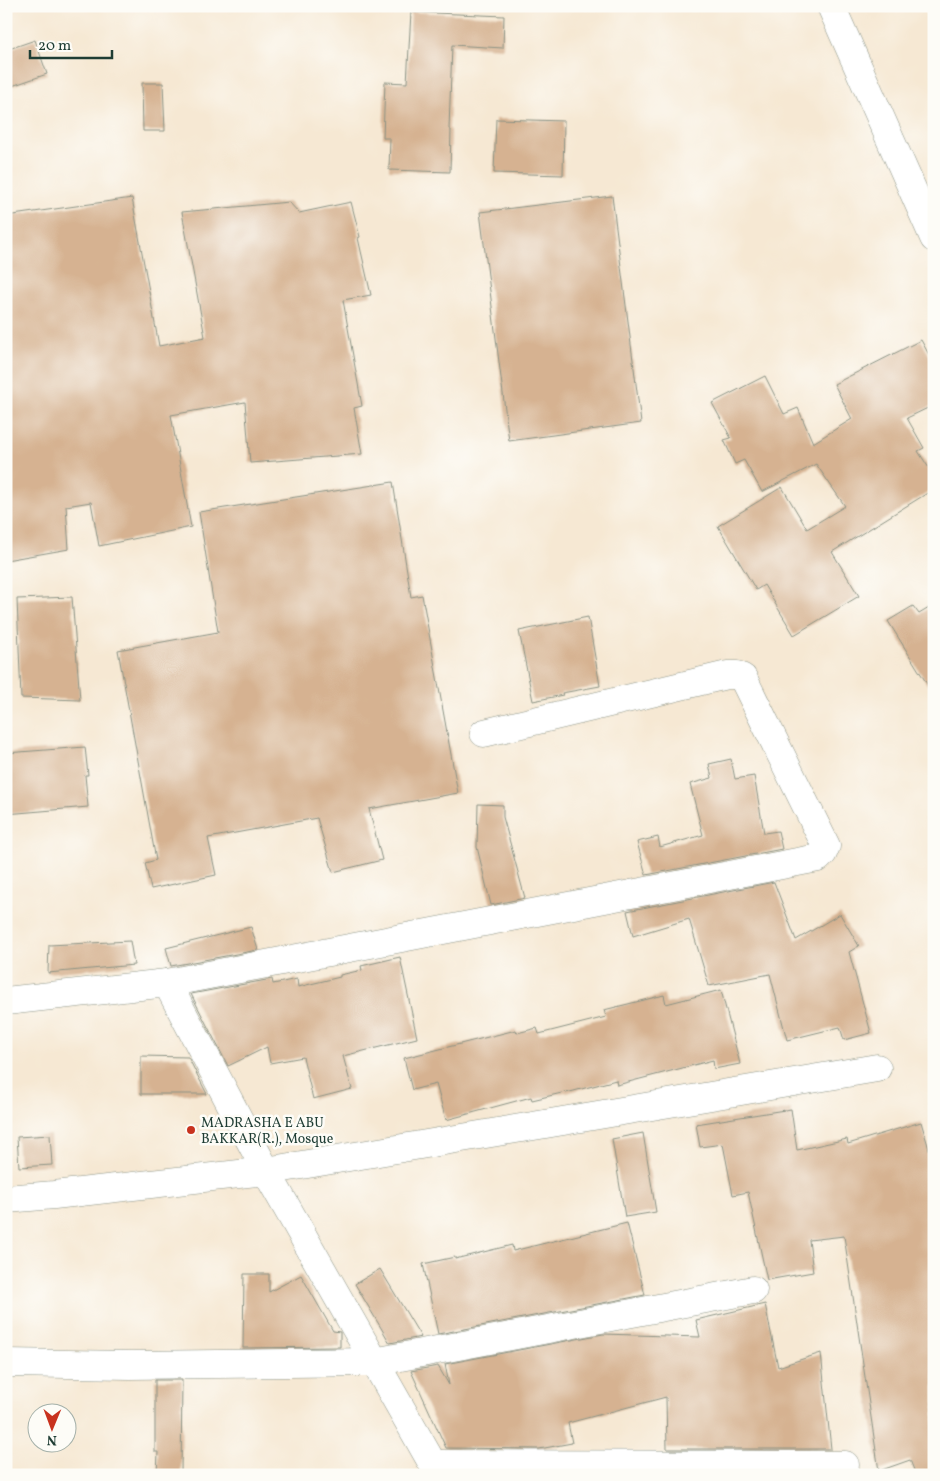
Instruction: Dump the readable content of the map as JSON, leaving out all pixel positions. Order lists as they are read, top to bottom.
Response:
{
  "places": ["MADRASHA E ABU BAKKAR(R.), Mosque"],
  "scale_bar": "20 m",
  "north": "bottom"
}
